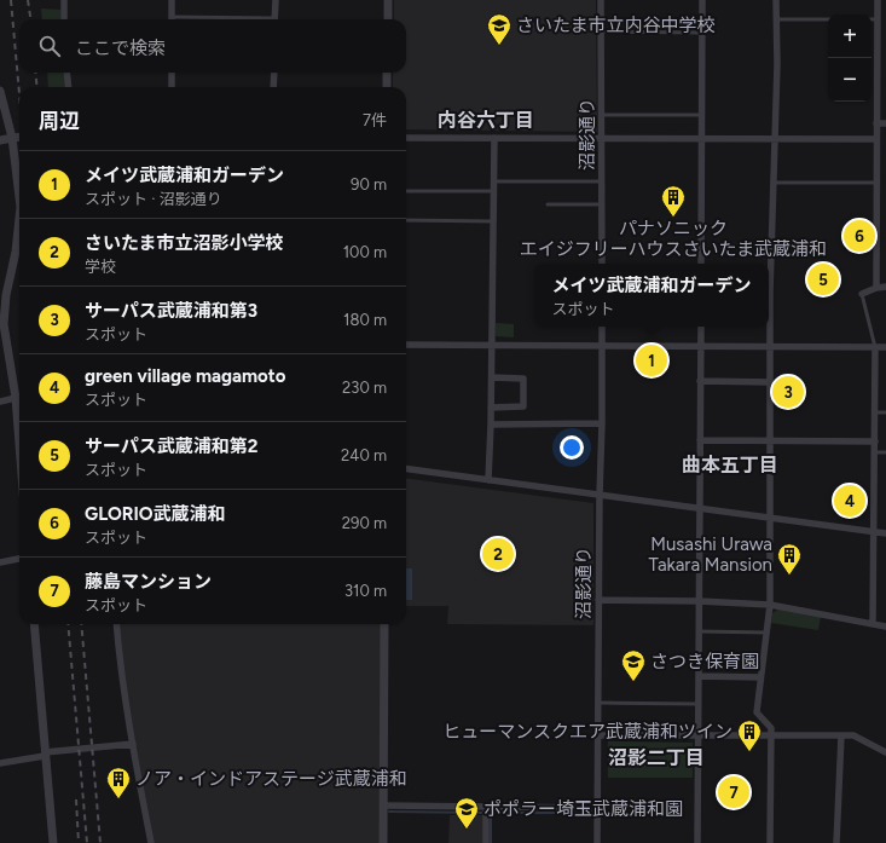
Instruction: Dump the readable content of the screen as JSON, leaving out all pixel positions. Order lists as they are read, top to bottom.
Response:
{
  "streets": {
    "street": ["沼影通り"]
  },
  "districts": ["内谷六丁目", "曲本五丁目", "沼影二丁目"],
  "places": {
    "school or university": ["さいたま市立内谷中学校", "さつき保育園", "ポポラー埼玉武蔵浦和園"],
    "building": [
      "パナソニック エイジフリーハウスさいたま武蔵浦和",
      "Musashi Urawa Takara Mansion",
      "ヒューマンスクエア武蔵浦和ツイン",
      "ノア・インドアステージ武蔵浦和"
    ]
  },
  "page": {
    "map_buttons": ["+", "−"],
    "search": "ここで検索",
    "heading": ["周辺", "7件"],
    "list": [
      {
        "mark": "1",
        "name": "メイツ武蔵浦和ガーデン",
        "note": "スポット · 沼影通り",
        "value": "90 m"
      },
      {
        "mark": "2",
        "name": "さいたま市立沼影小学校",
        "note": "学校",
        "value": "100 m"
      },
      {
        "mark": "3",
        "name": "サーパス武蔵浦和第3",
        "note": "スポット",
        "value": "180 m"
      },
      {
        "mark": "4",
        "name": "green village magamoto",
        "note": "スポット",
        "value": "230 m"
      },
      {
        "mark": "5",
        "name": "サーパス武蔵浦和第2",
        "note": "スポット",
        "value": "240 m"
      },
      {
        "mark": "6",
        "name": "GLORIO武蔵浦和",
        "note": "スポット",
        "value": "290 m"
      },
      {
        "mark": "7",
        "name": "藤島マンション",
        "note": "スポット",
        "value": "310 m"
      }
    ],
    "pins": [
      "6",
      "5",
      "1",
      "3",
      "4",
      "2",
      "7"
    ],
    "popup": ["メイツ武蔵浦和ガーデン", "スポット"]
  }
}
